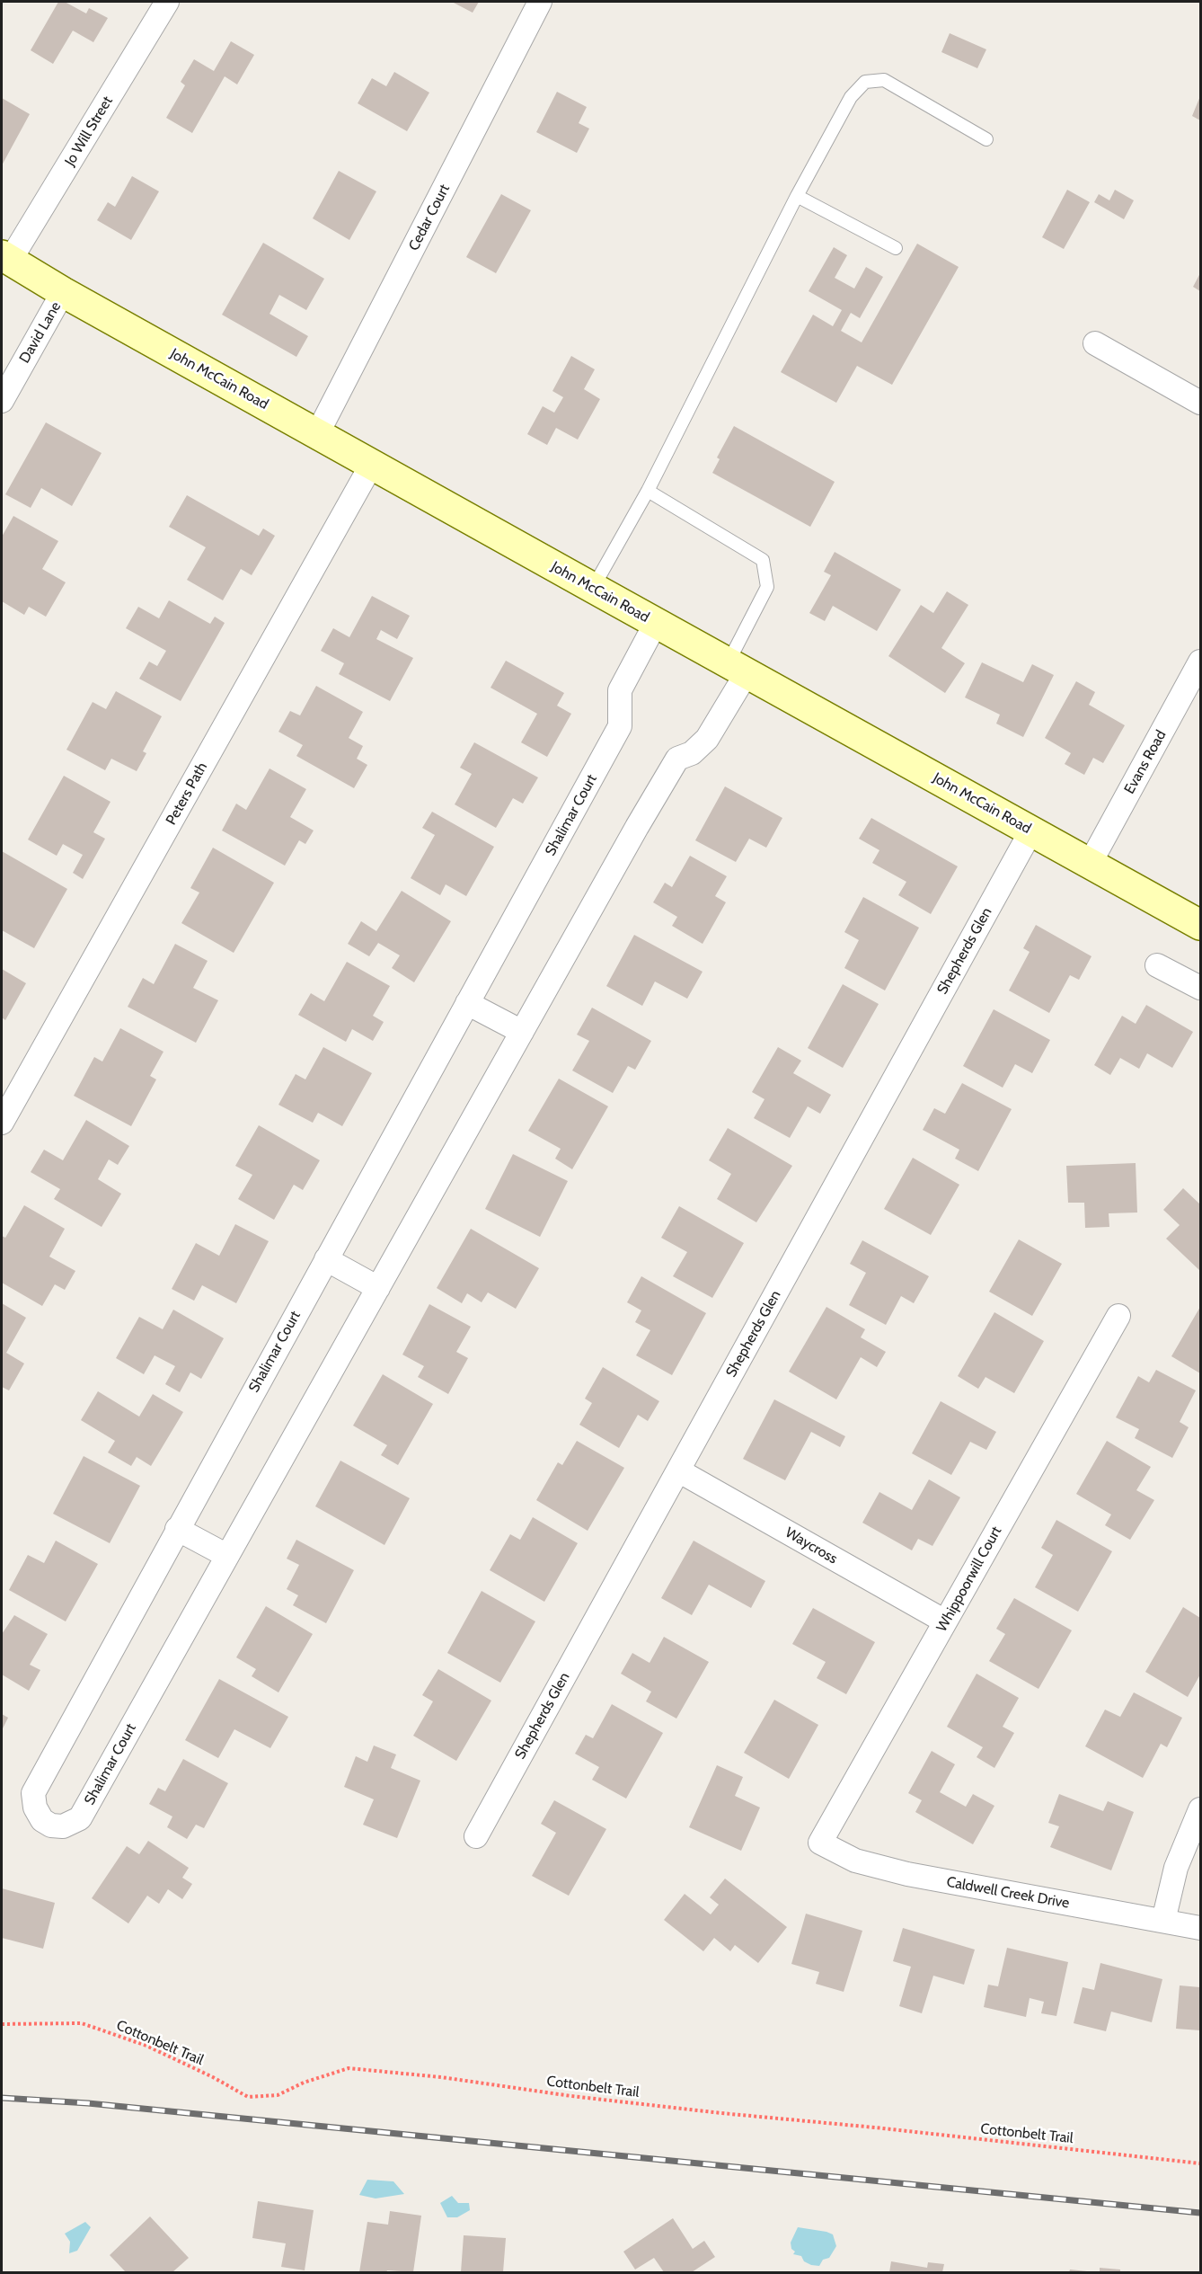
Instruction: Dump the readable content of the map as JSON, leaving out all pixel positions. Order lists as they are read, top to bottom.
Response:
{
  "streets": {
    "main road": ["John McCain Road"],
    "street": [
      "Jo Will Street",
      "Cedar Court",
      "David Lane",
      "Evans Road",
      "Peters Path",
      "Shalimar Court",
      "Shepherds Glen",
      "Waycross",
      "Whippoorwill Court",
      "Caldwell Creek Drive"
    ],
    "path": ["Cottonbelt Trail"]
  },
  "crossings": [
    ["Jo Will Street", "John McCain Road"],
    ["Cedar Court", "John McCain Road"],
    ["David Lane", "John McCain Road"],
    ["John McCain Road", "Evans Road"],
    ["John McCain Road", "Peters Path"],
    ["John McCain Road", "Shalimar Court"],
    ["John McCain Road", "Shepherds Glen"],
    ["Shepherds Glen", "Waycross"],
    ["Waycross", "Whippoorwill Court"],
    ["Whippoorwill Court", "Caldwell Creek Drive"]
  ]
}
